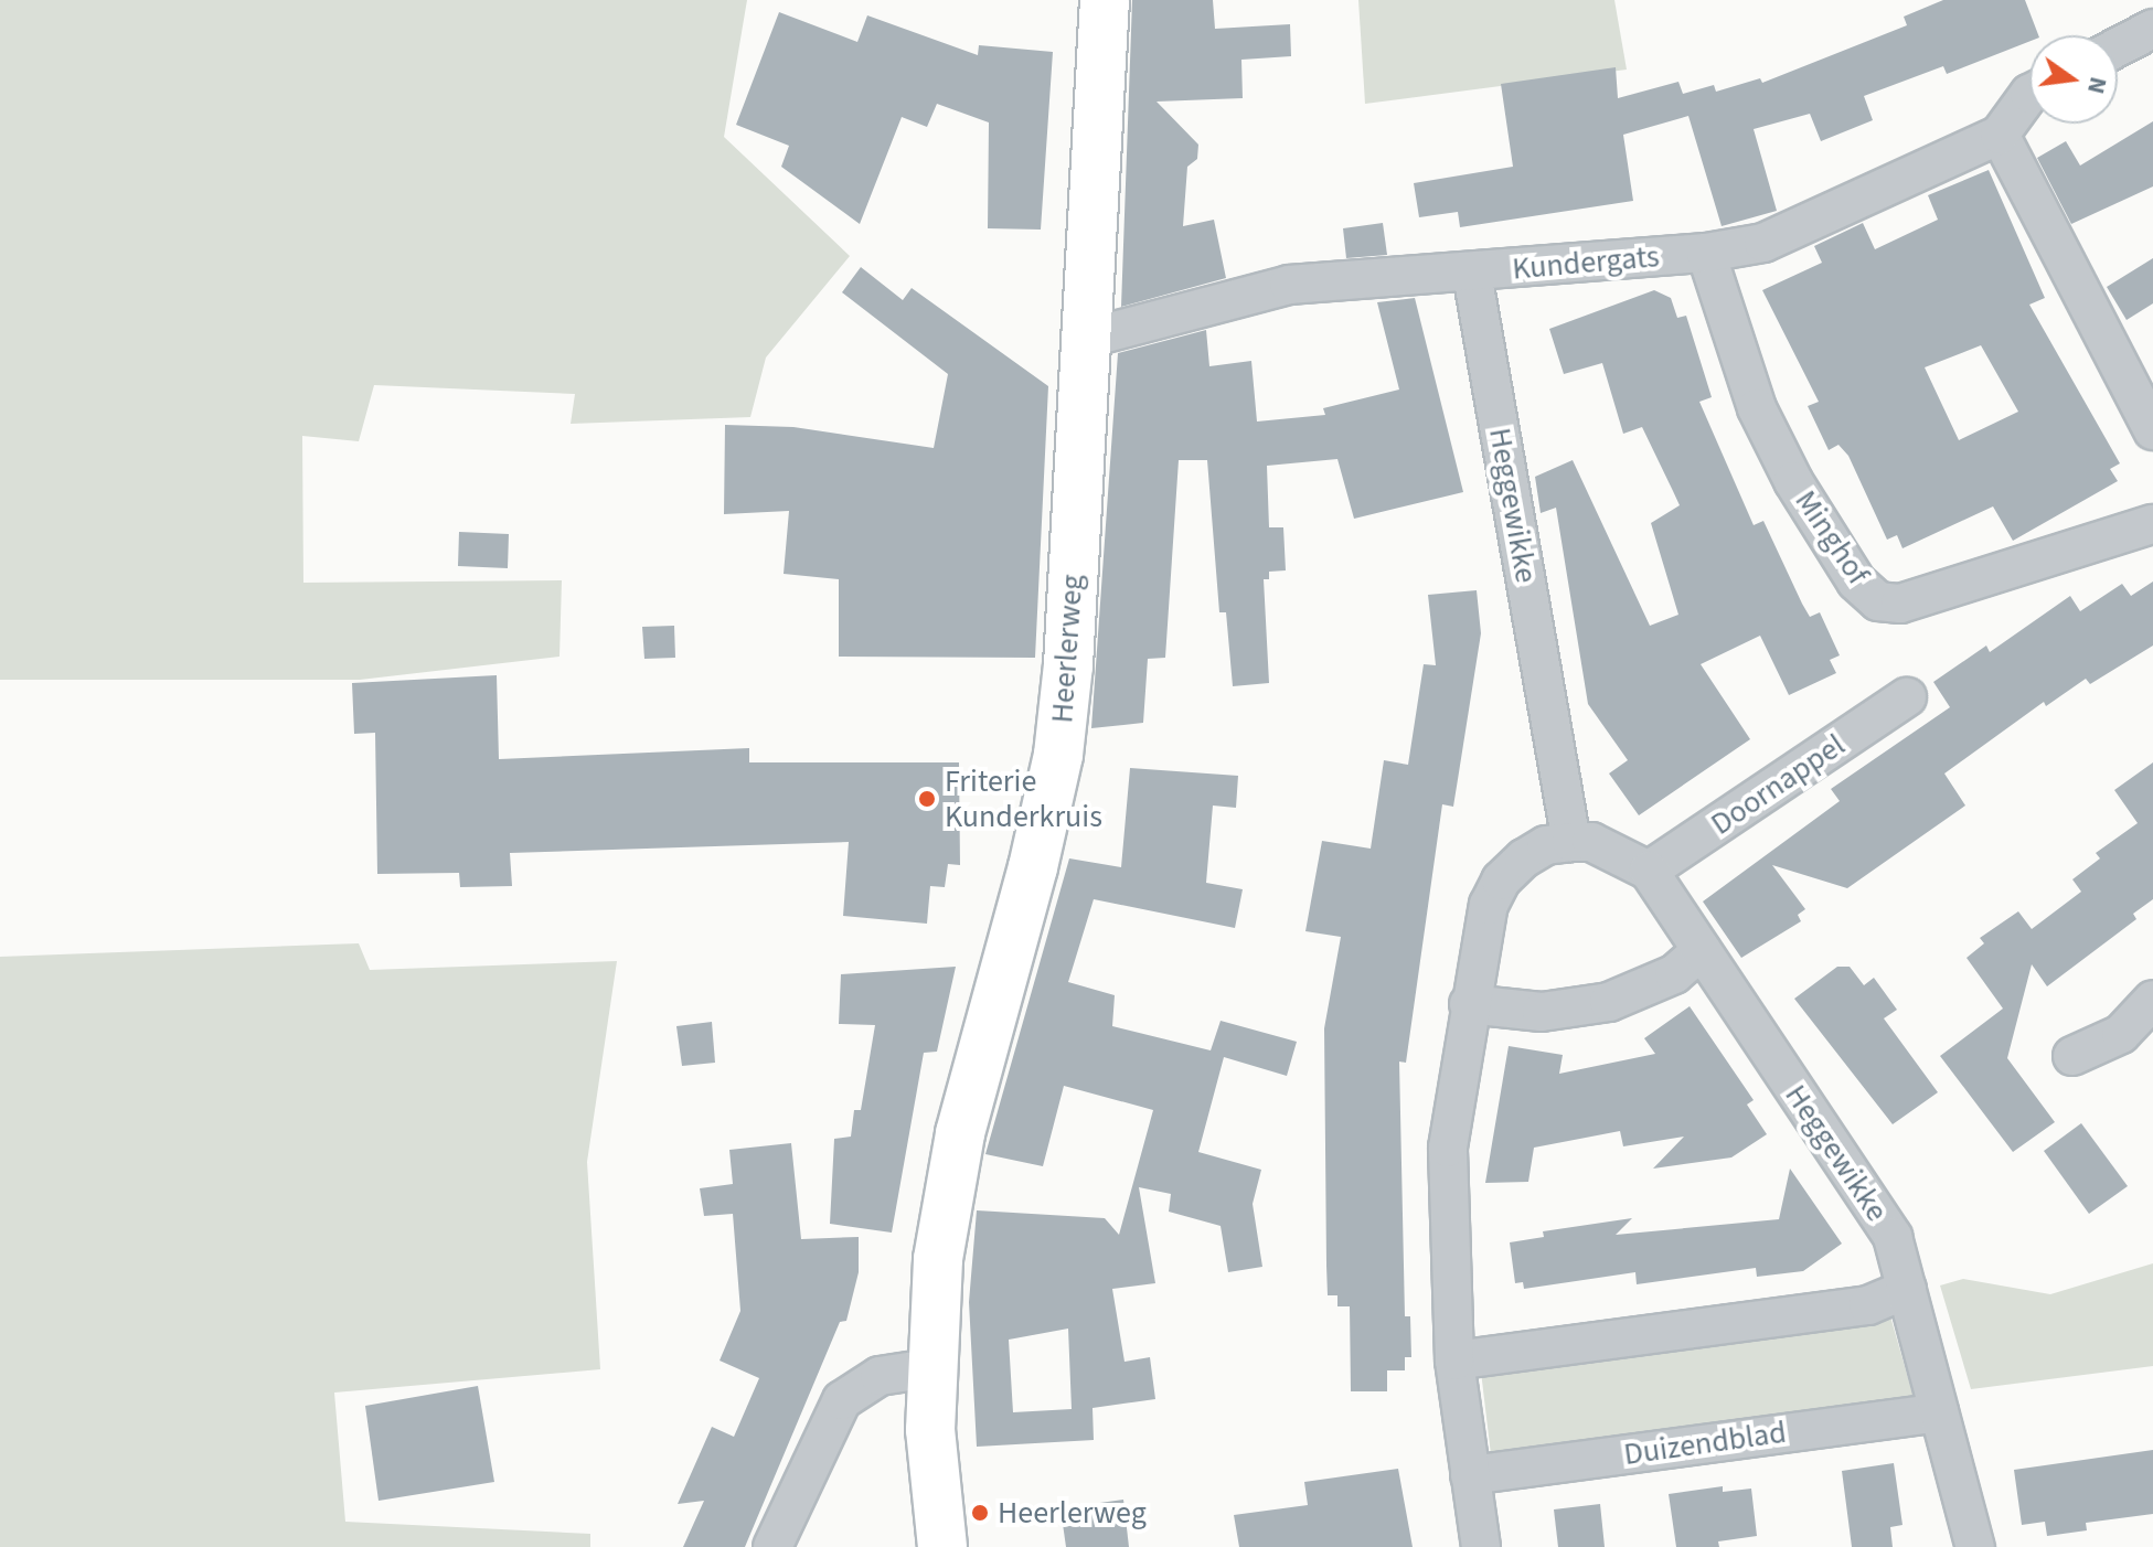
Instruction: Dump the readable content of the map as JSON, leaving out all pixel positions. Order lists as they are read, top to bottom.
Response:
{
  "streets": {
    "main road": ["Heerlerweg"],
    "street": [
      "Kundergats",
      "Heggewikke",
      "Minghof",
      "Doornappel",
      "Duizendblad"
    ]
  },
  "crossings": [
    ["Kundergats", "Heggewikke"],
    ["Kundergats", "Minghof"],
    ["Kundergats", "Heerlerweg"],
    ["Heggewikke", "Doornappel"],
    ["Heggewikke", "Duizendblad"]
  ],
  "places": ["Friterie Kunderkruis", "Heerlerweg"],
  "north": "right"
}
